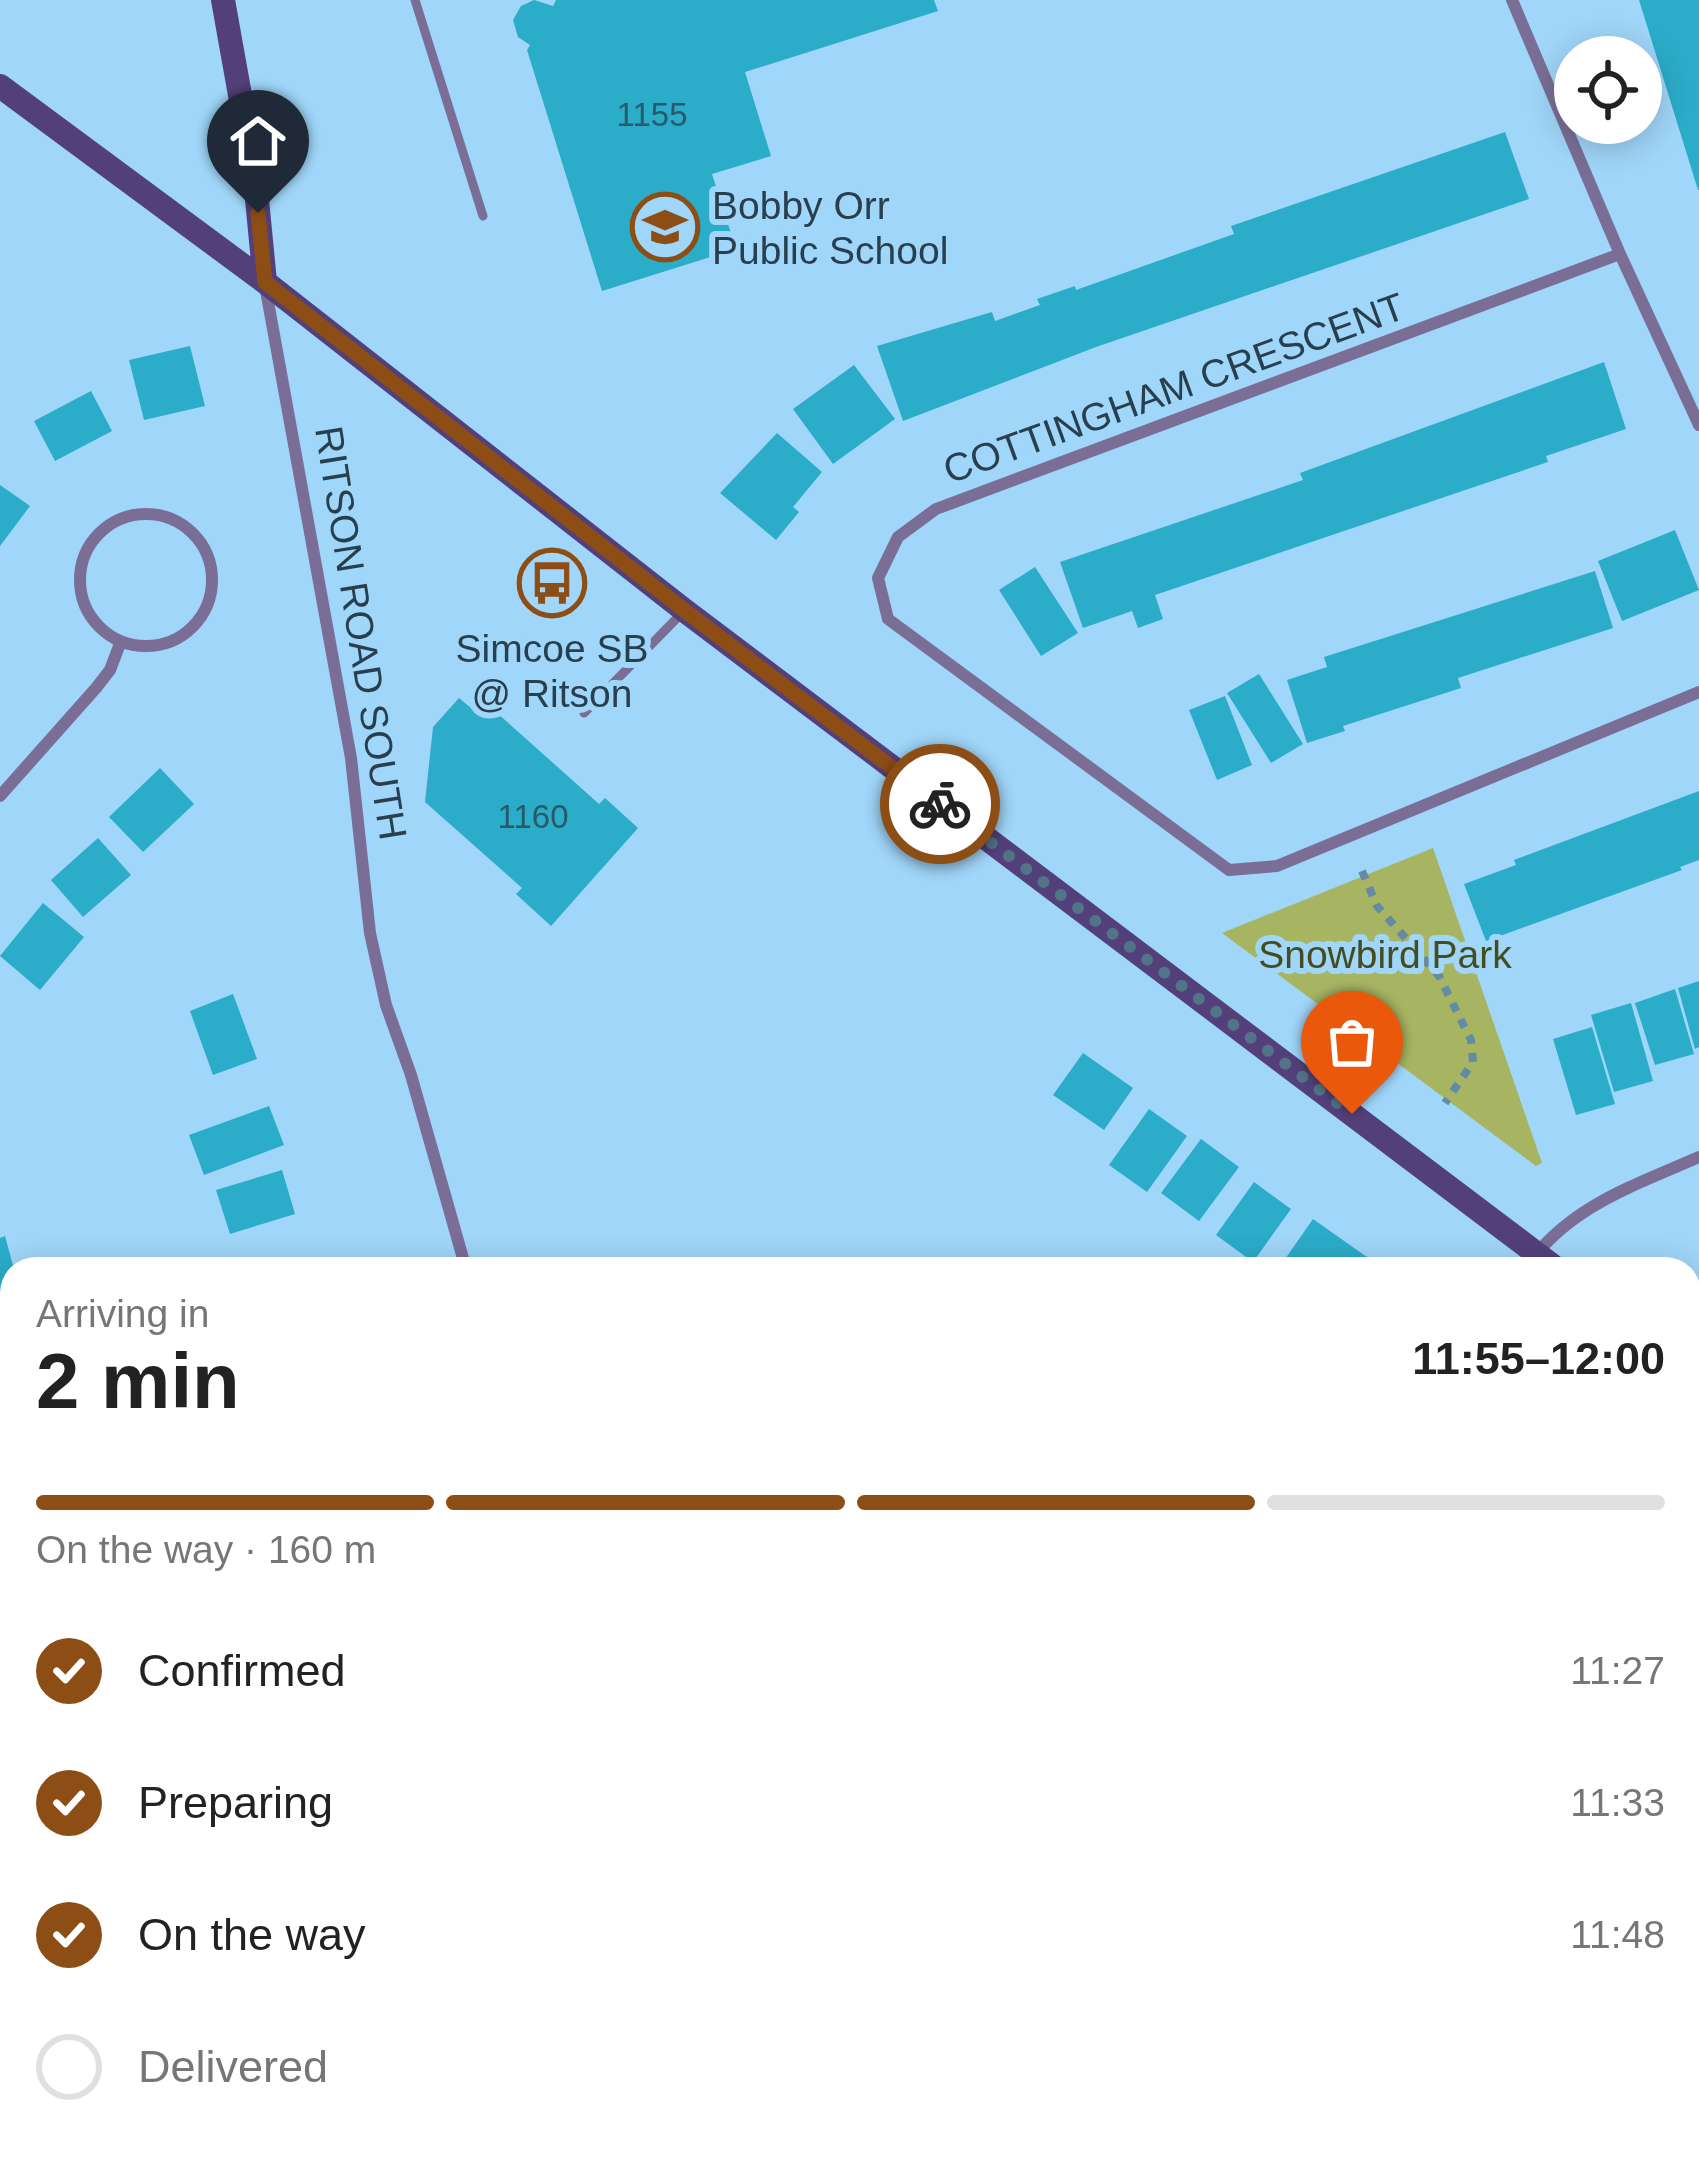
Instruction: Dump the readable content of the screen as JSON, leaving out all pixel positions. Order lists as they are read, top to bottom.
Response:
{
  "streets": {
    "street": ["COTTINGHAM CRESCENT", "RITSON ROAD SOUTH"]
  },
  "parks": ["Snowbird Park"],
  "places": {
    "school or university": ["Bobby Orr Public School"],
    "bus stop": ["Simcoe SB @ Ritson"]
  },
  "house_numbers": ["1155", "1160"],
  "page": {
    "heading": ["2 min", "Arriving in", "11:55–12:00"],
    "bar": "On the way · 160 m",
    "list": [
      ["Confirmed", "11:27"],
      ["Preparing", "11:33"],
      ["On the way", "11:48"],
      "Delivered"
    ]
  }
}
